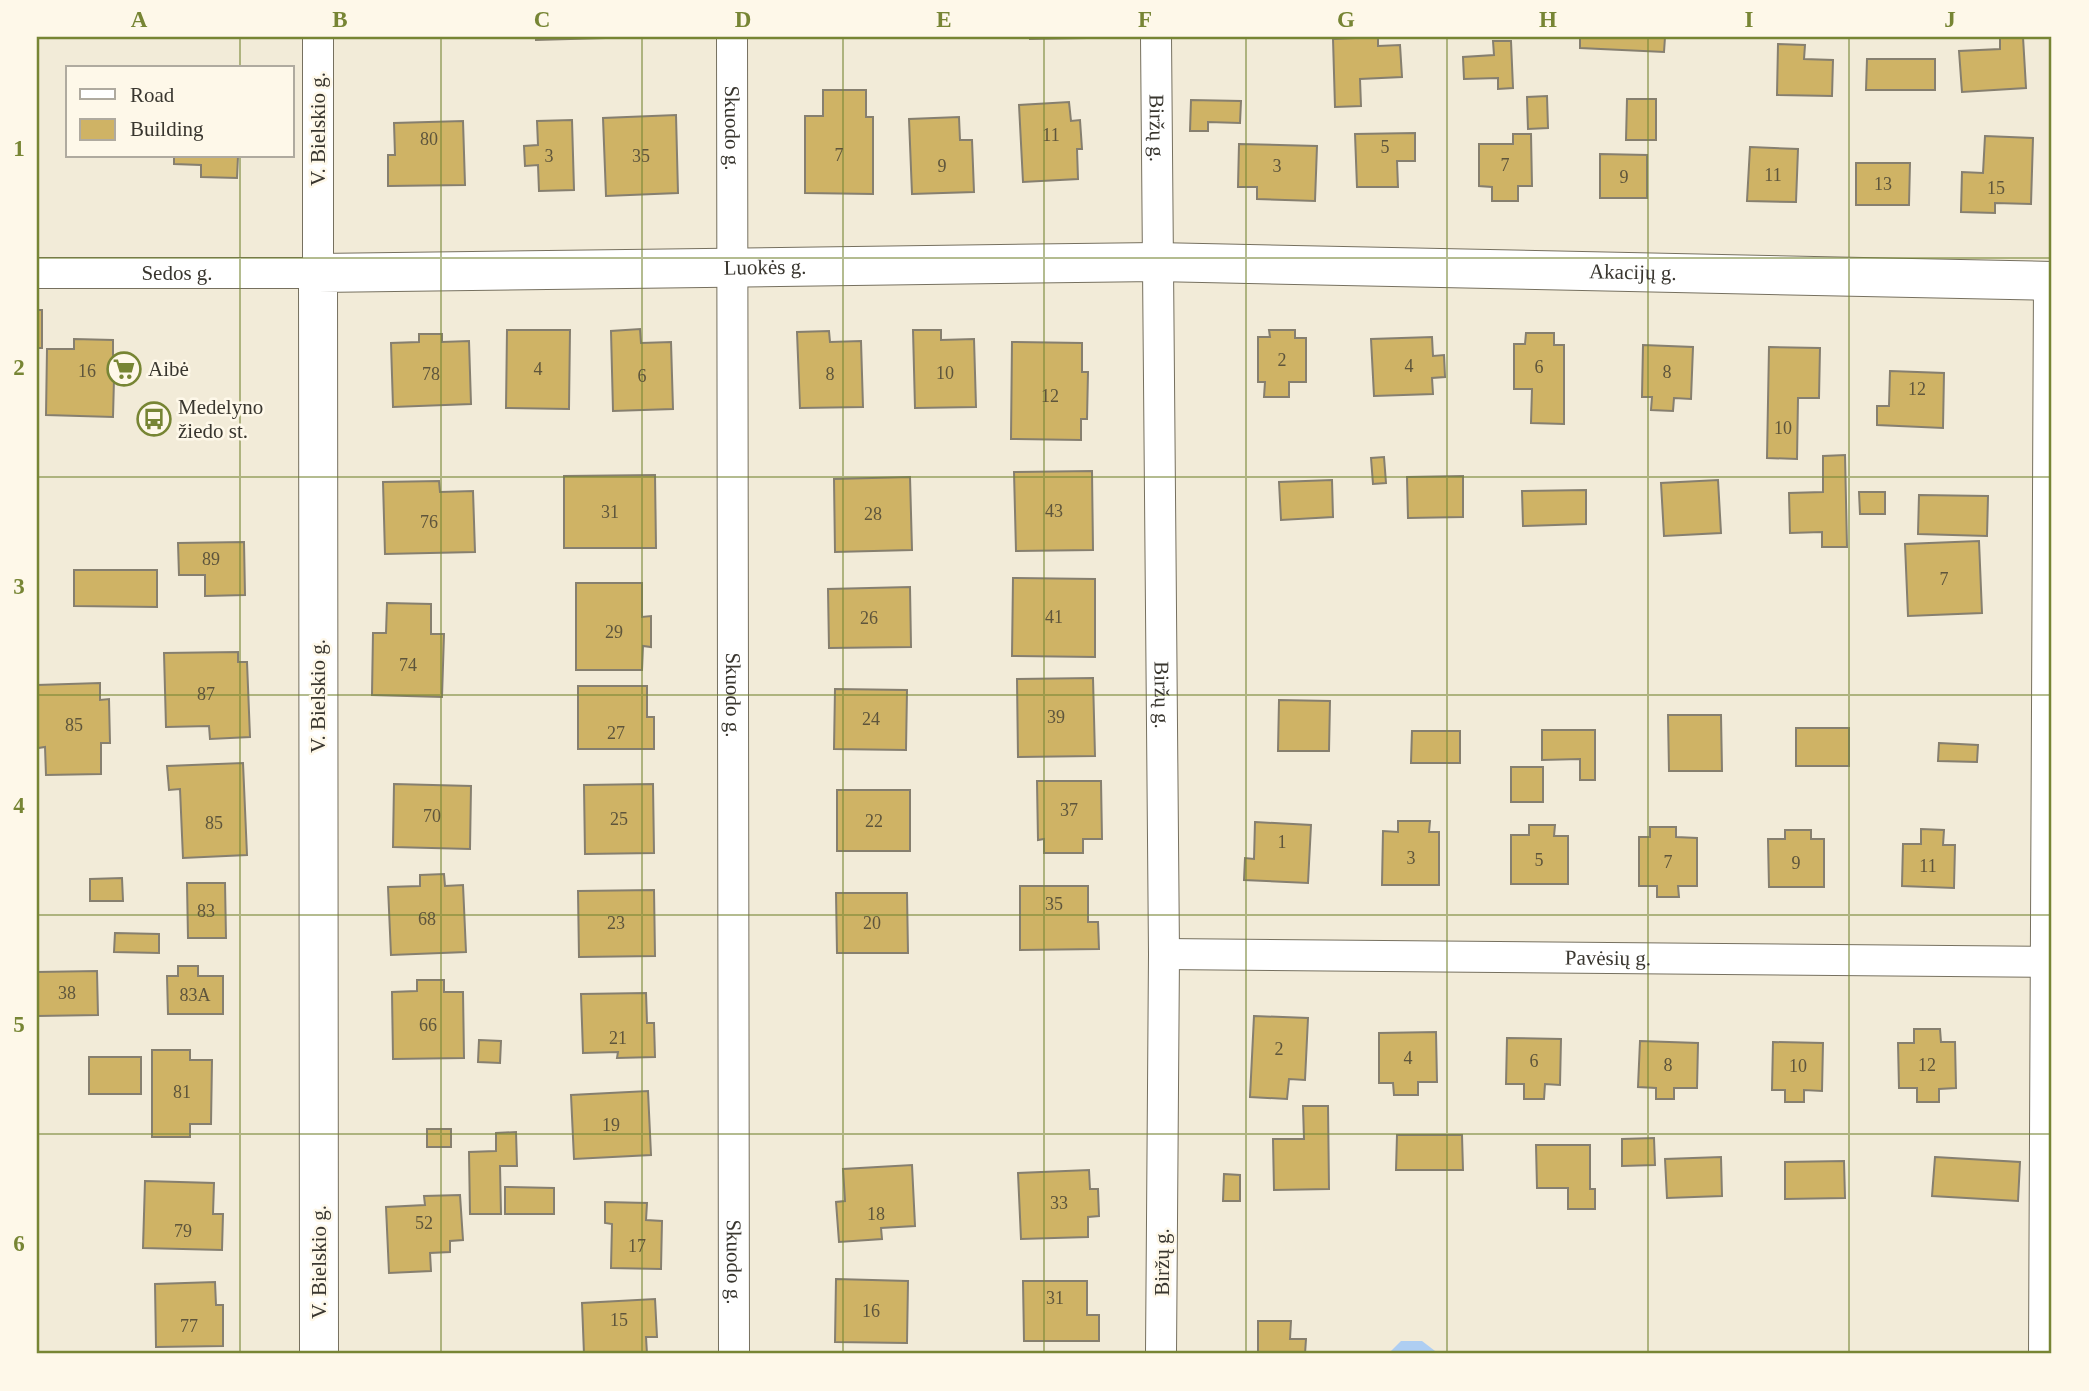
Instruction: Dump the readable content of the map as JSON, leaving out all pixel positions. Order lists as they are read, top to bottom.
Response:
{
  "streets": {
    "street": [
      "V. Bielskio g.",
      "Skuodo g.",
      "Biržų g.",
      "Luokės g.",
      "Akacijų g.",
      "Sedos g.",
      "Pavėsių g."
    ]
  },
  "crossings": [
    ["V. Bielskio g.", "Luokės g."],
    ["V. Bielskio g.", "Sedos g."],
    ["Skuodo g.", "Luokės g."],
    ["Biržų g.", "Luokės g."],
    ["Biržų g.", "Pavėsių g."],
    ["Luokės g.", "Akacijų g."],
    ["Luokės g.", "Sedos g."]
  ],
  "places": {
    "supermarket": ["Aibė"],
    "bus stop": ["Medelyno žiedo st."]
  },
  "house_numbers": [
    "11",
    "80",
    "5",
    "7",
    "3",
    "35",
    "7",
    "9",
    "3",
    "11",
    "9",
    "13",
    "15",
    "2",
    "4",
    "6",
    "4",
    "16",
    "8",
    "10",
    "78",
    "8",
    "6",
    "12",
    "12",
    "10",
    "43",
    "31",
    "28",
    "76",
    "89",
    "7",
    "41",
    "26",
    "29",
    "74",
    "87",
    "39",
    "24",
    "85",
    "27",
    "37",
    "70",
    "25",
    "22",
    "85",
    "1",
    "3",
    "5",
    "7",
    "9",
    "11",
    "35",
    "83",
    "68",
    "23",
    "20",
    "38",
    "83A",
    "66",
    "21",
    "2",
    "4",
    "6",
    "8",
    "12",
    "10",
    "81",
    "19",
    "33",
    "18",
    "52",
    "79",
    "17",
    "31",
    "16",
    "15",
    "77"
  ],
  "legend": ["Road", "Building"],
  "grid": {
    "columns": [
      "A",
      "B",
      "C",
      "D",
      "E",
      "F",
      "G",
      "H",
      "I",
      "J"
    ],
    "rows": [
      "1",
      "2",
      "3",
      "4",
      "5",
      "6"
    ]
  }
}
